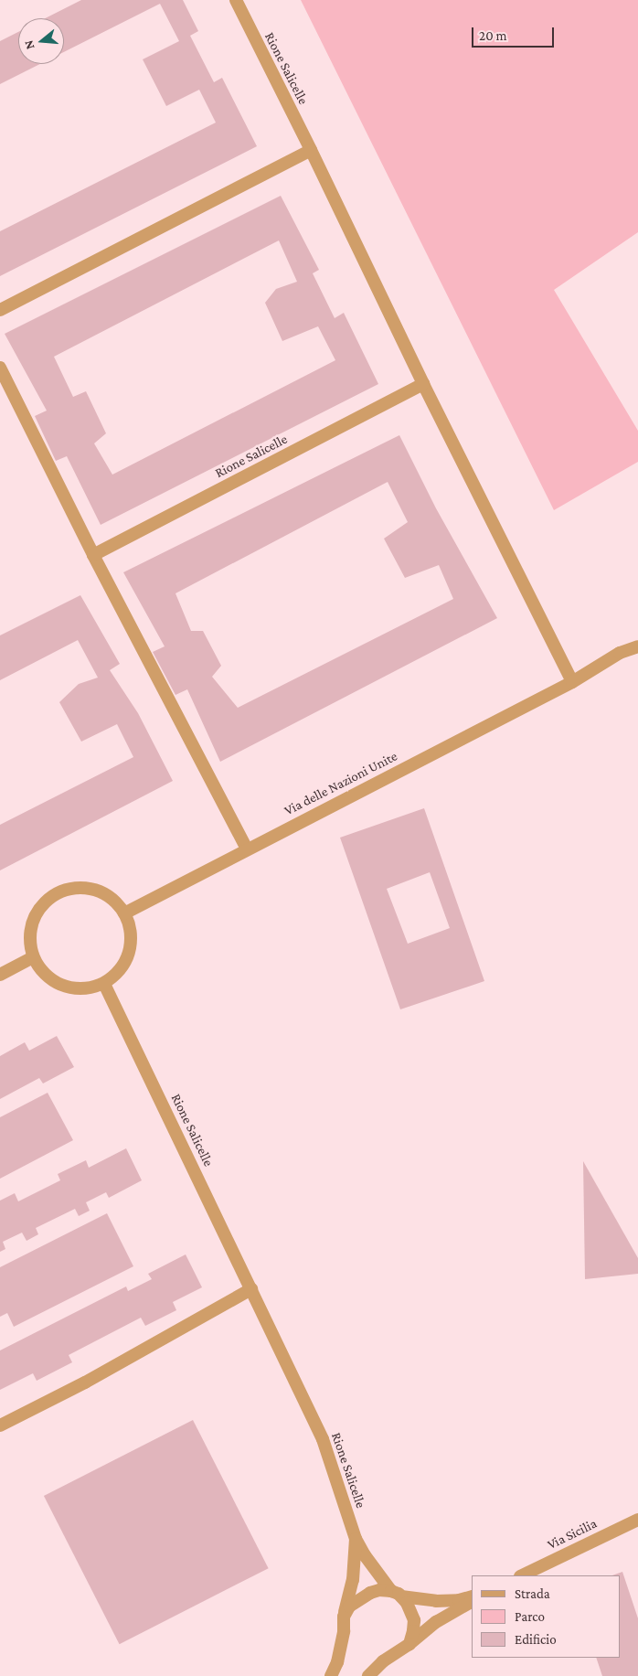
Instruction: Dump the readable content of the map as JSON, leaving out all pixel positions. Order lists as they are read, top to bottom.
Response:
{
  "streets": {
    "street": ["Rione Salicelle", "Via delle Nazioni Unite", "Via Sicilia"]
  },
  "crossings": [
    ["Rione Salicelle", "Via delle Nazioni Unite"]
  ],
  "legend": ["Strada", "Parco", "Edificio"],
  "scale_bar": "20 m",
  "north": "left"
}
